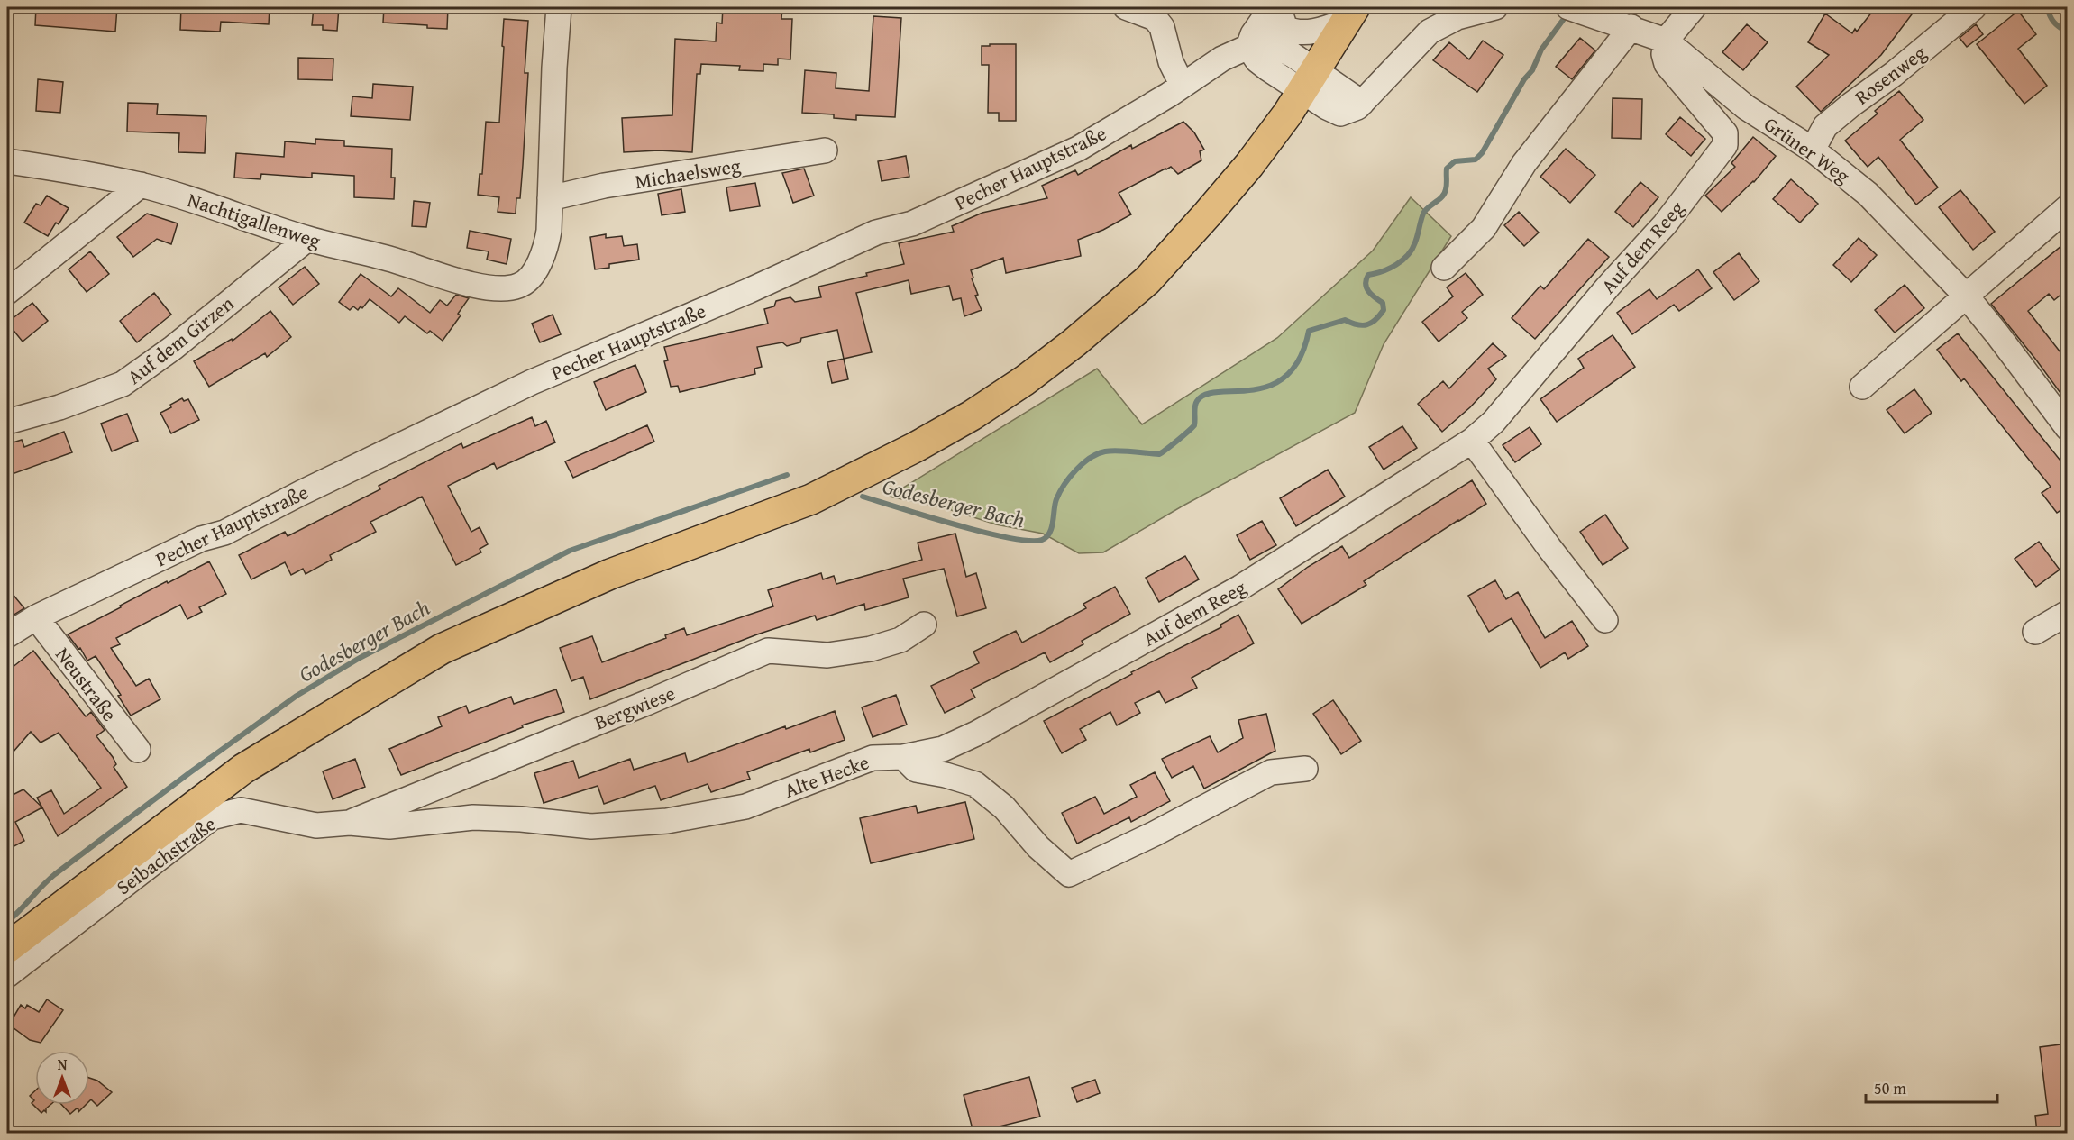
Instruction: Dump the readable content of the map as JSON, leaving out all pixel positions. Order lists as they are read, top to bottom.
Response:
{
  "streets": {
    "street": [
      "Rosenweg",
      "Grüner Weg",
      "Pecher Hauptstraße",
      "Michaelsweg",
      "Nachtigallenweg",
      "Auf dem Reeg",
      "Auf dem Girzen",
      "Neustraße",
      "Bergwiese",
      "Alte Hecke",
      "Seibachstraße"
    ]
  },
  "crossings": [
    ["Rosenweg", "Grüner Weg"],
    ["Grüner Weg", "Auf dem Reeg"],
    ["Pecher Hauptstraße", "Neustraße"],
    ["Michaelsweg", "Nachtigallenweg"],
    ["Nachtigallenweg", "Auf dem Girzen"],
    ["Auf dem Reeg", "Alte Hecke"],
    ["Bergwiese", "Alte Hecke"],
    ["Bergwiese", "Seibachstraße"],
    ["Alte Hecke", "Seibachstraße"]
  ],
  "water": ["Godesberger Bach"],
  "scale_bar": "50 m",
  "north": "top"
}
